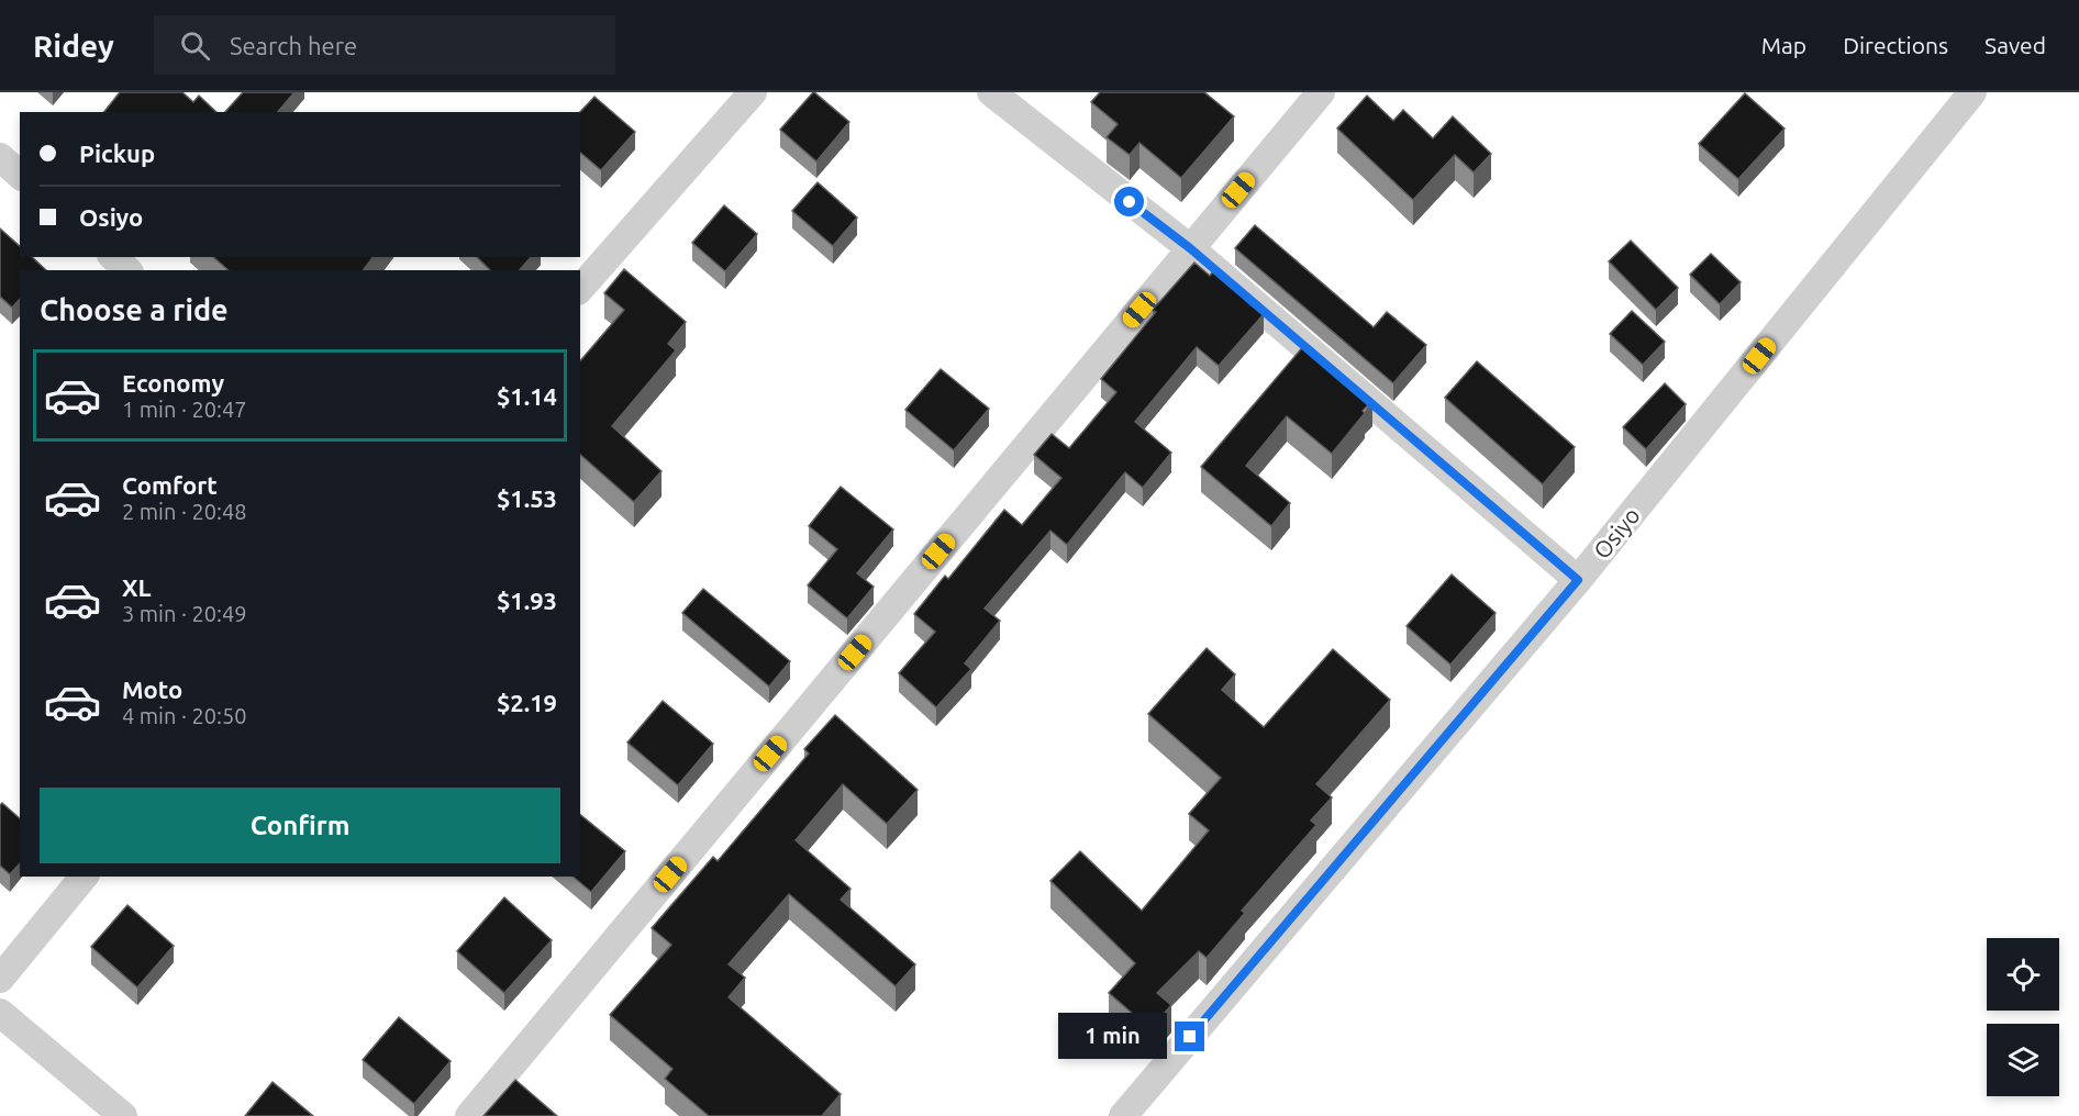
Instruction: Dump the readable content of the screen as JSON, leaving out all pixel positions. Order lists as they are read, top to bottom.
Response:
{
  "streets": {
    "street": ["Osiyo"]
  },
  "page": {
    "header": "Ridey",
    "search": "Search here",
    "nav": ["Map", "Directions", "Saved"],
    "banner": ["Pickup", "Osiyo"],
    "heading": "Choose a ride",
    "list": [
      {
        "name": "Economy",
        "note": "1 min · 20:47",
        "value": "$1.14"
      },
      {
        "name": "Comfort",
        "note": "2 min · 20:48",
        "value": "$1.53"
      },
      {
        "name": "XL",
        "note": "3 min · 20:49",
        "value": "$1.93"
      },
      {
        "name": "Moto",
        "note": "4 min · 20:50",
        "value": "$2.19"
      }
    ],
    "buttons": "Confirm",
    "bubble": "1 min"
  }
}
